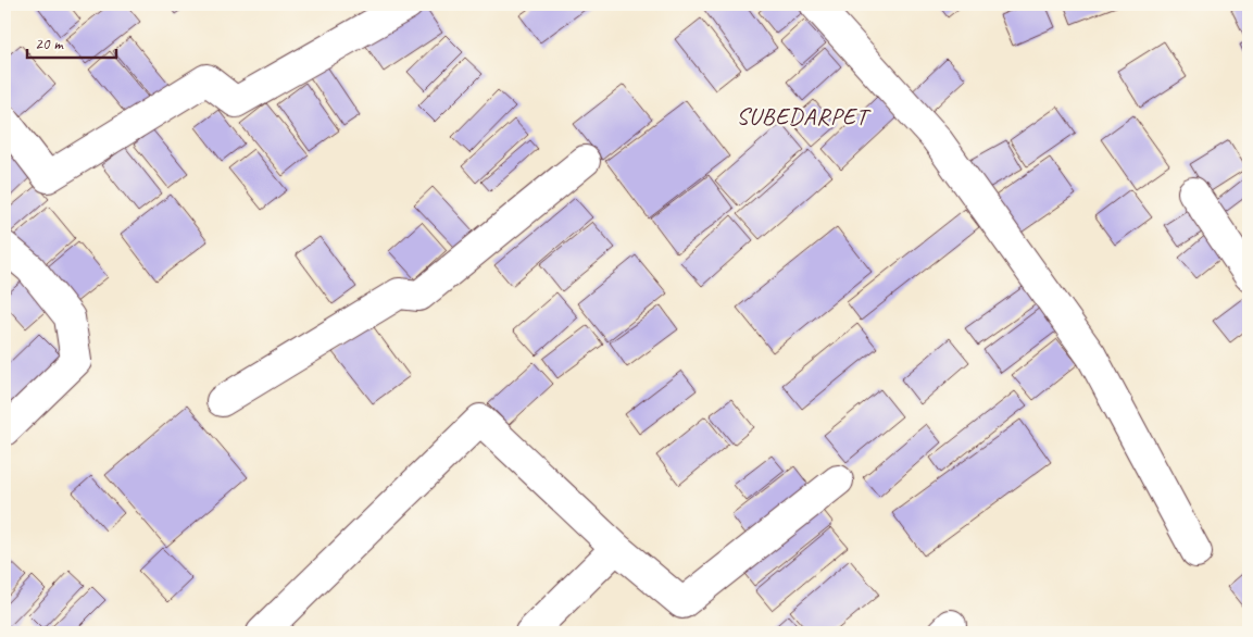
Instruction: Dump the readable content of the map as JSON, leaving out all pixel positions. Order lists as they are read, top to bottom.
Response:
{
  "districts": ["SUBEDARPET"],
  "scale_bar": "20 m"
}
